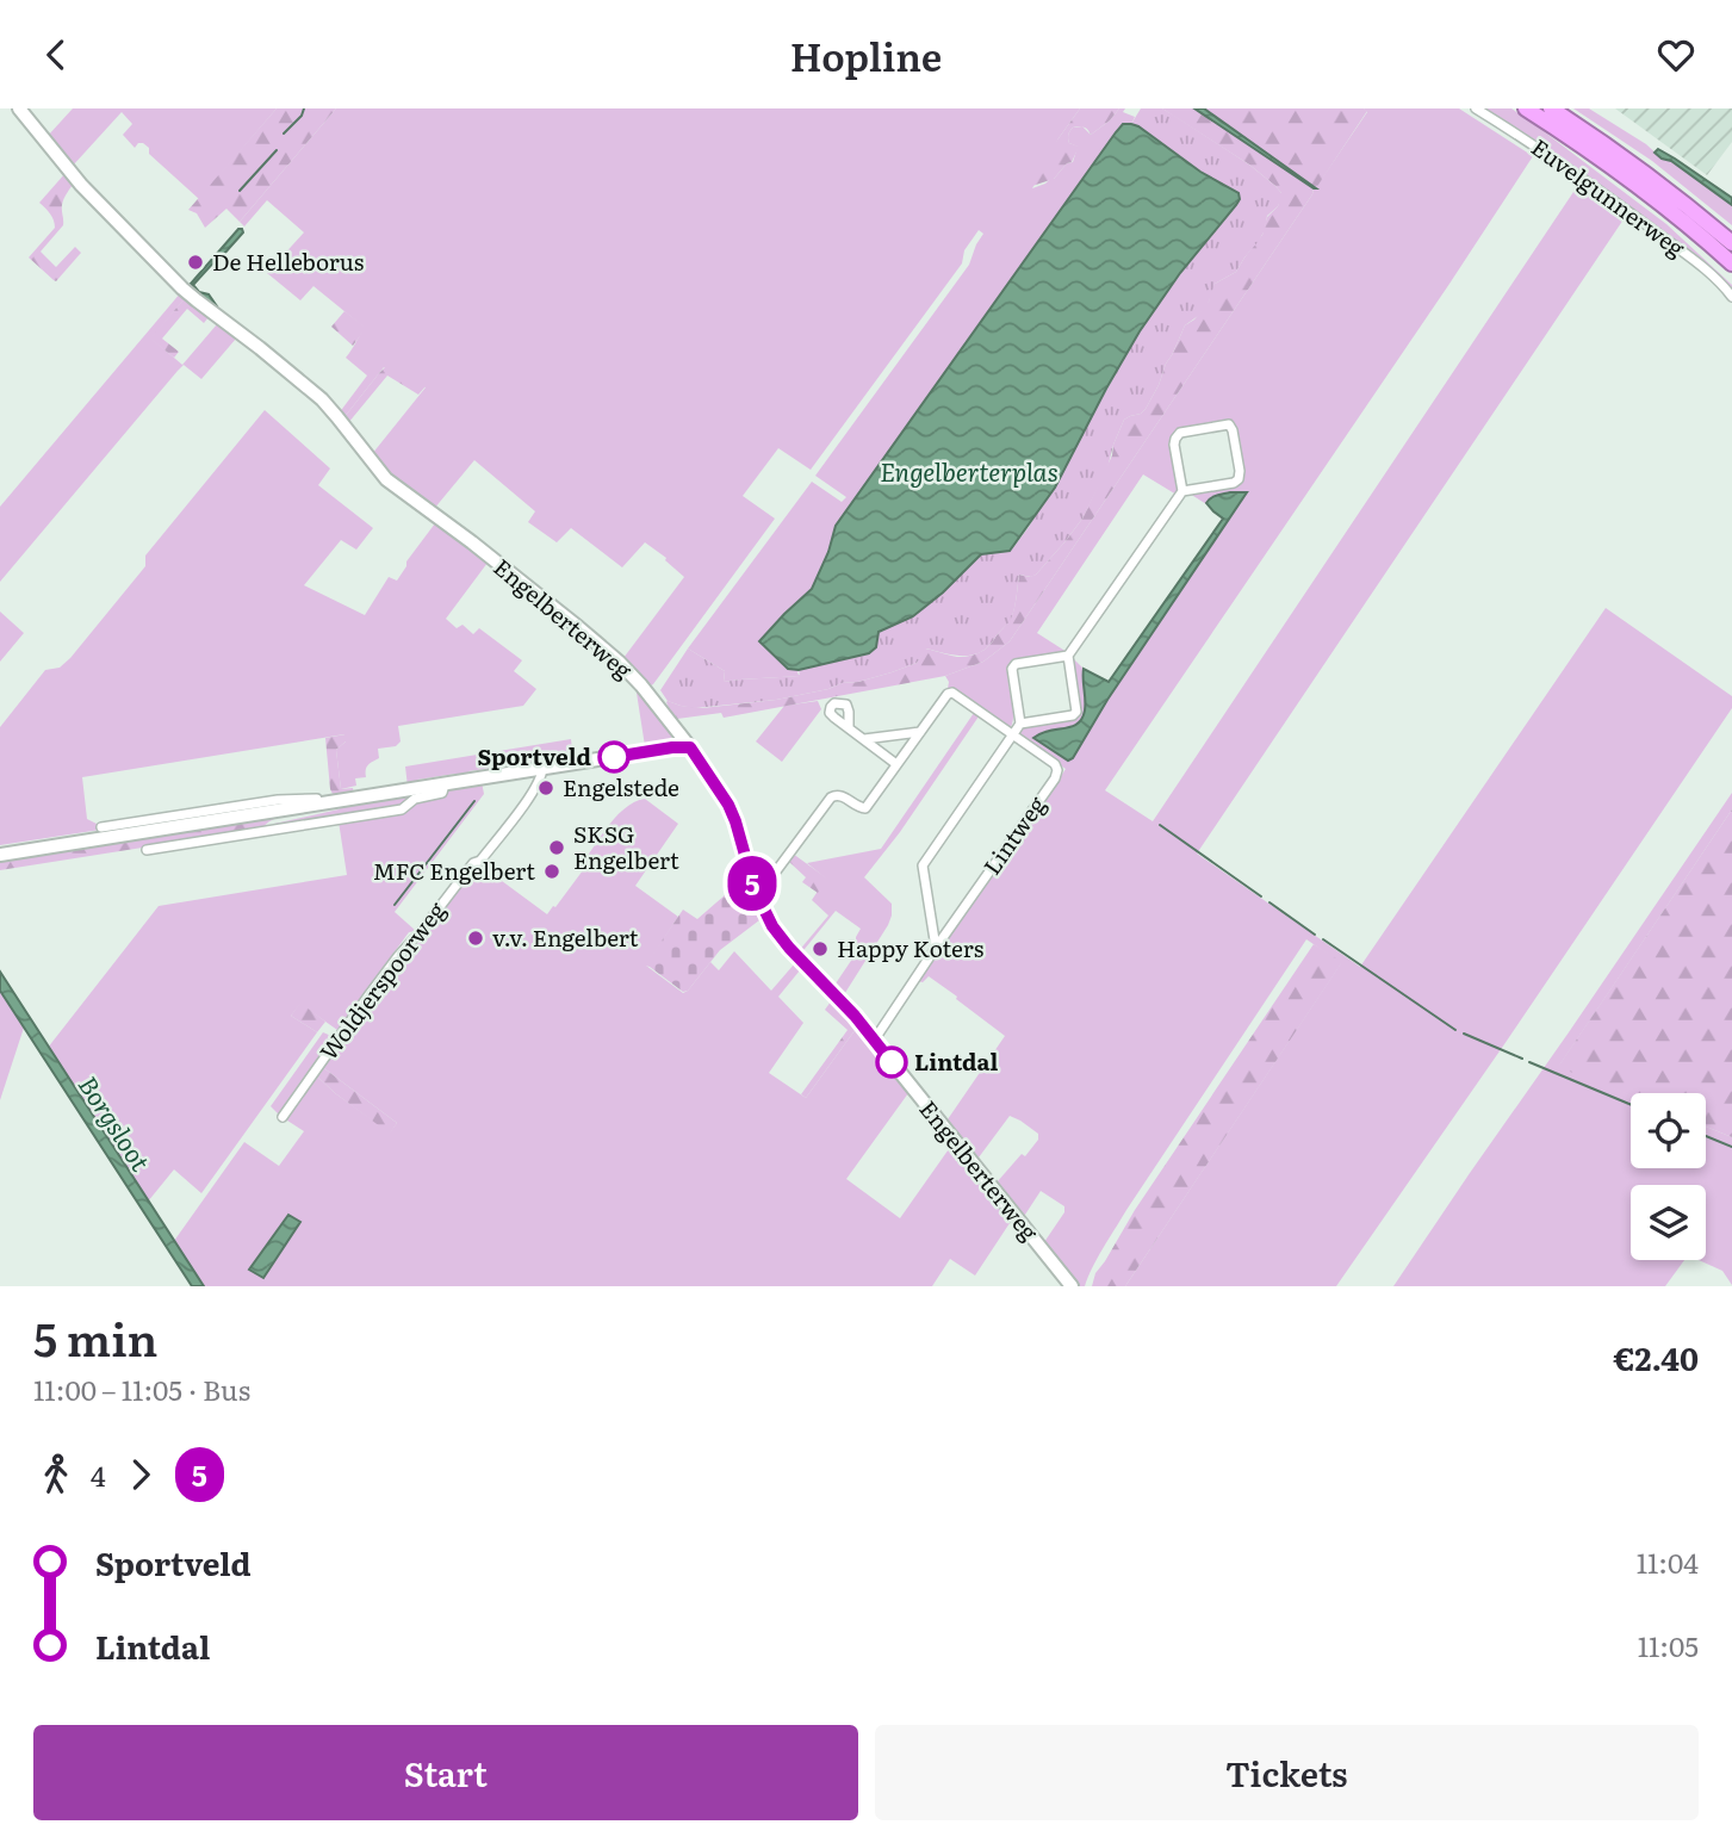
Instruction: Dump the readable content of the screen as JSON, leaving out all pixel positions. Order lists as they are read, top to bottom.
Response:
{
  "streets": {
    "street": [
      "Euvelgunnerweg",
      "Engelberterweg",
      "Lintweg",
      "Woldjerspoorweg"
    ]
  },
  "water": ["Engelberterplas", "Borgsloot"],
  "places": [
    "De Helleborus",
    "Sportveld",
    "Engelstede",
    "SKSG Engelbert",
    "MFC Engelbert",
    "v.v. Engelbert",
    "Happy Koters",
    "Lintdal"
  ],
  "lines": ["bus line 5"],
  "page": {
    "header": "Hopline",
    "on_map": "5",
    "heading": ["5 min", "11:00 – 11:05 · Bus", "€2.40"],
    "legs": ["4", "5"],
    "list": [
      {
        "name": "Sportveld",
        "value": "11:04"
      },
      {
        "name": "Lintdal",
        "value": "11:05"
      }
    ],
    "buttons": ["Start", "Tickets"]
  }
}
